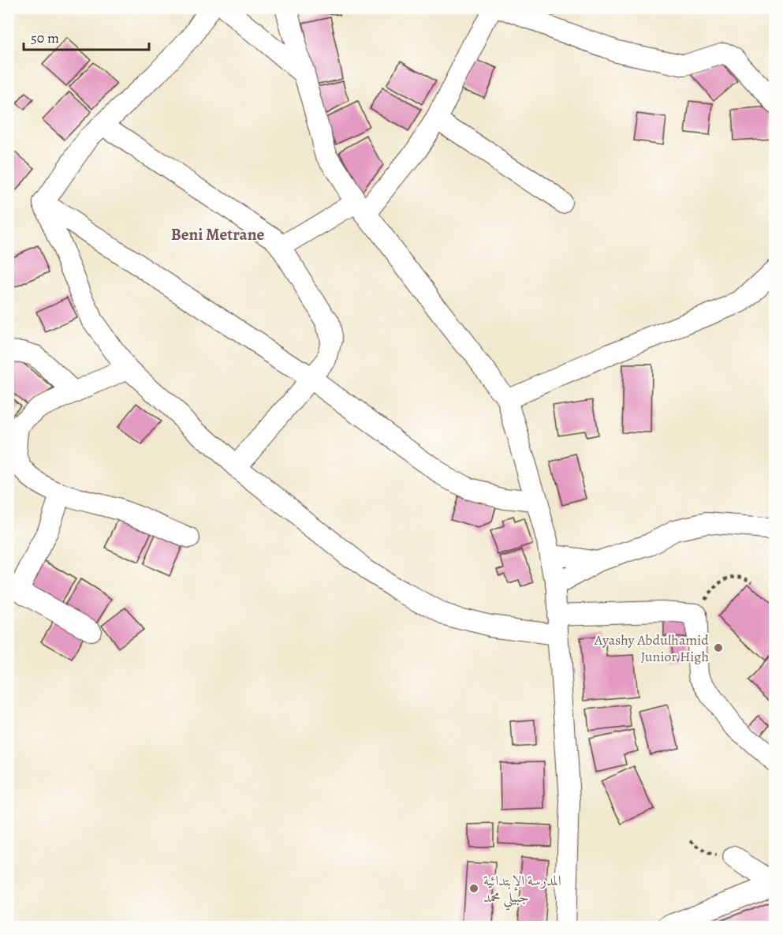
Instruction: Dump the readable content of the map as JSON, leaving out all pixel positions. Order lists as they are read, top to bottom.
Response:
{
  "districts": ["Beni Metrane"],
  "places": ["Ayashy Abdulhamid Junior High", "المدرسة الإبتدائية جبيلي محمد"],
  "scale_bar": "50 m"
}
